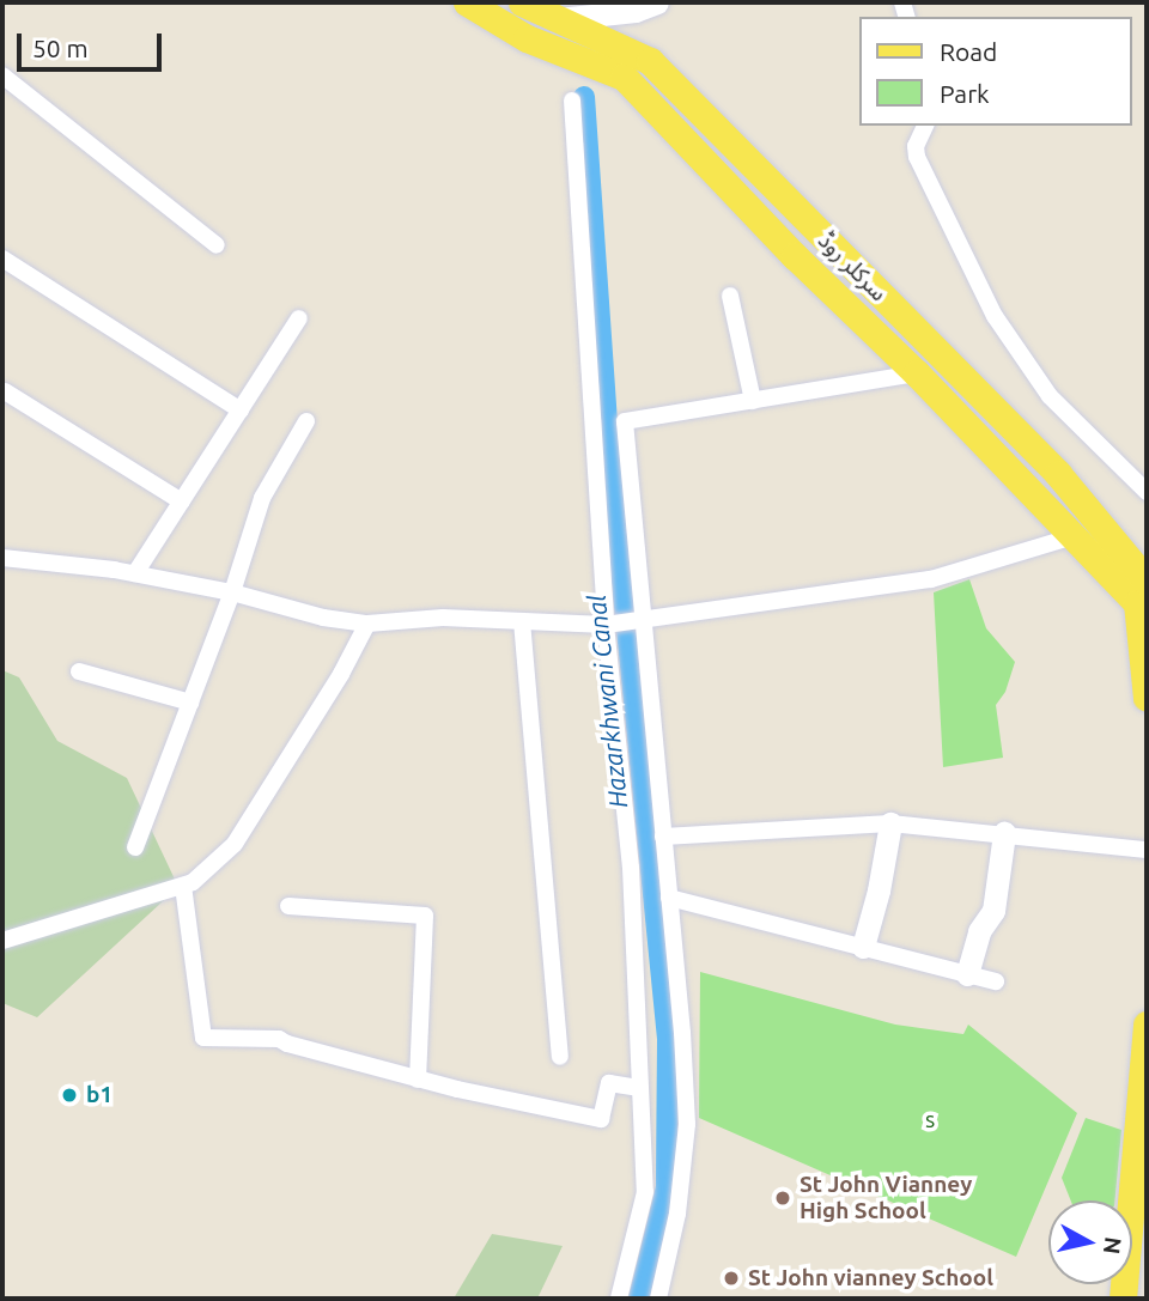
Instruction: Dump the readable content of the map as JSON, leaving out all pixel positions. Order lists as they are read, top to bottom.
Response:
{
  "streets": {
    "main road": ["سرکلر روڈ"]
  },
  "water": ["Hazarkhwani Canal"],
  "parks": ["s"],
  "places": ["b1", "St John Vianney High School", "St John vianney School"],
  "legend": ["Road", "Park"],
  "scale_bar": "50 m",
  "north": "right"
}
